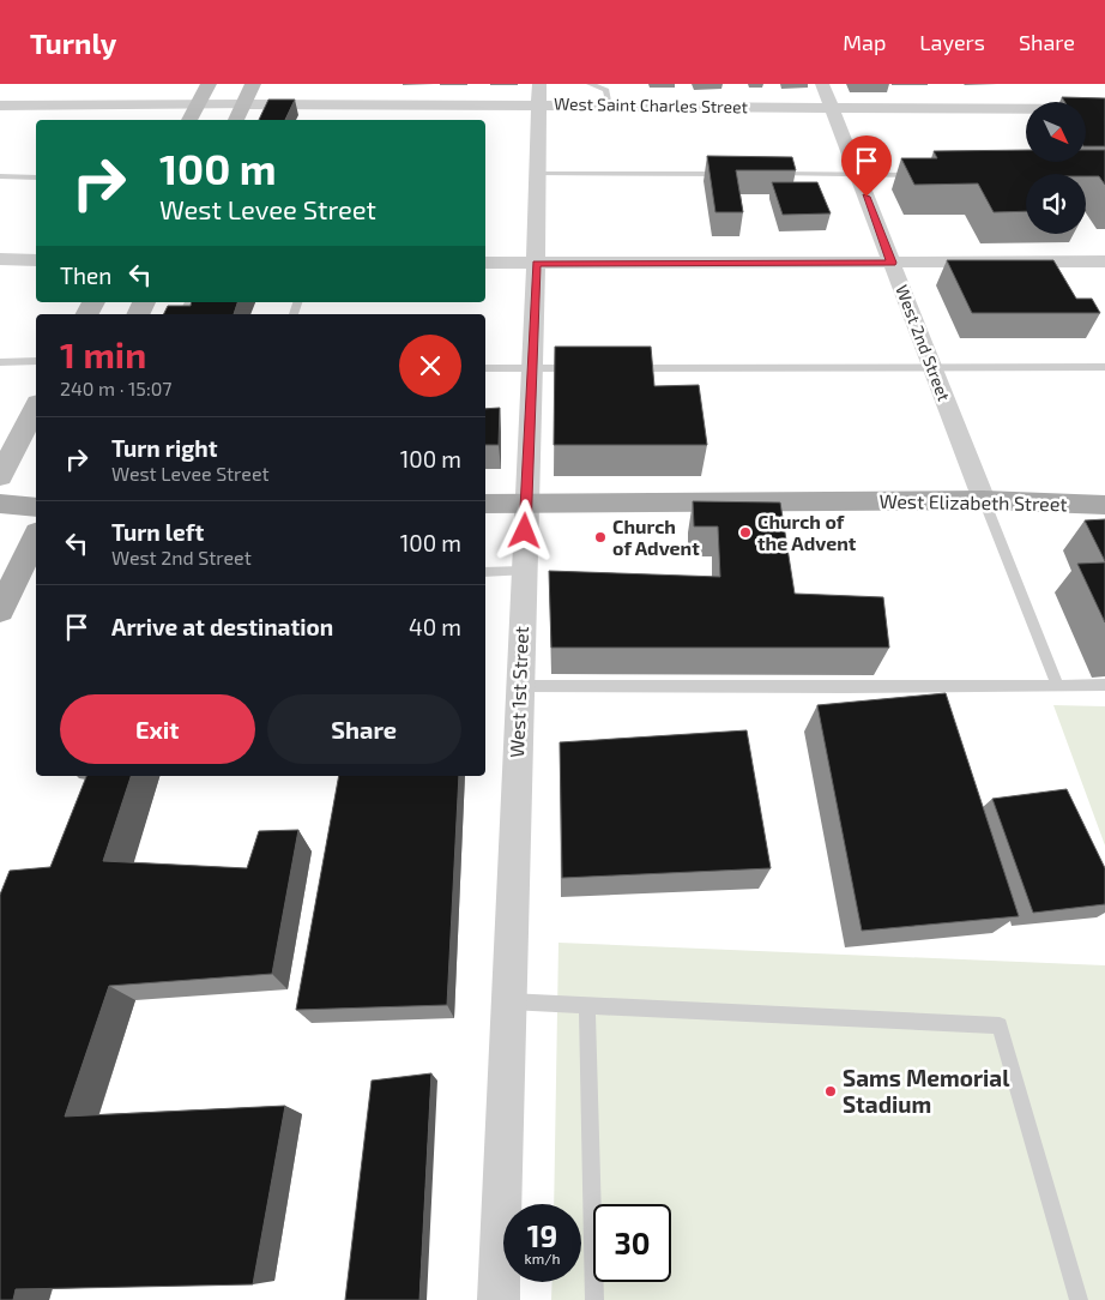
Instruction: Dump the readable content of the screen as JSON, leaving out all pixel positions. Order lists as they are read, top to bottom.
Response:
{
  "streets": {
    "main road": ["West Elizabeth Street"],
    "street": ["West Saint Charles Street", "West 2nd Street", "West 1st Street"]
  },
  "crossings": [
    ["West Saint Charles Street", "West 2nd Street"],
    ["West Saint Charles Street", "West 1st Street"],
    ["West 2nd Street", "West Elizabeth Street"],
    ["West Elizabeth Street", "West 1st Street"]
  ],
  "places": ["Church of the Advent", "Church of Advent", "Sams Memorial Stadium"],
  "north": "bottom right",
  "page": {
    "header": "Turnly",
    "nav": ["Map", "Layers", "Share"],
    "turn": ["100 m", "West Levee Street"],
    "then": "Then",
    "heading": ["1 min", "240 m · 15:07"],
    "list": [
      {
        "name": "Turn right",
        "note": "West Levee Street",
        "value": "100 m"
      },
      {
        "name": "Turn left",
        "note": "West 2nd Street",
        "value": "100 m"
      },
      {
        "name": "Arrive at destination",
        "value": "40 m"
      }
    ],
    "buttons": ["Exit", "Share"],
    "speed": "19 km/h",
    "limit": "30"
  }
}
